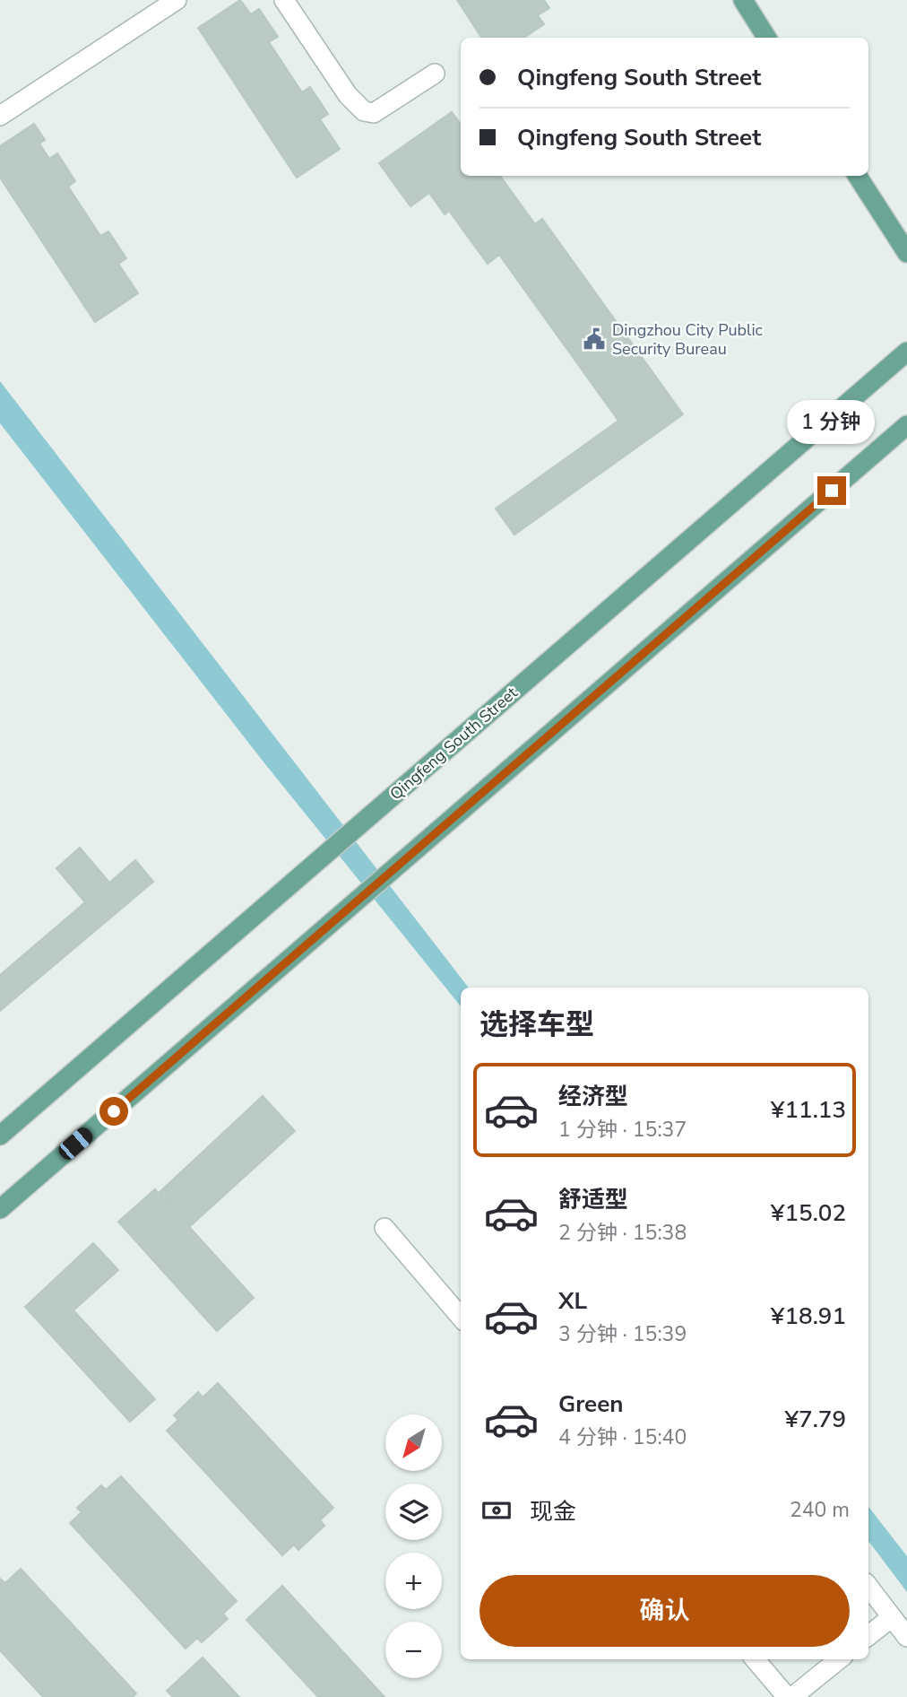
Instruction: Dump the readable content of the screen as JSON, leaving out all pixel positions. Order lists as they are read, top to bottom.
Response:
{
  "streets": {
    "main road": ["Qingfeng South Street"]
  },
  "places": {
    "public building": ["Dingzhou City Public Security Bureau"]
  },
  "north": "bottom left",
  "page": {
    "banner": ["Qingfeng South Street", "Qingfeng South Street"],
    "bubble": "1 分钟",
    "heading": "选择车型",
    "list": [
      {
        "name": "经济型",
        "note": "1 分钟 · 15:37",
        "value": "¥11.13"
      },
      {
        "name": "舒适型",
        "note": "2 分钟 · 15:38",
        "value": "¥15.02"
      },
      {
        "name": "XL",
        "note": "3 分钟 · 15:39",
        "value": "¥18.91"
      },
      {
        "name": "Green",
        "note": "4 分钟 · 15:40",
        "value": "¥7.79"
      }
    ],
    "map_buttons": ["+", "−"],
    "pay": ["现金", "240 m"],
    "buttons": "确认"
  }
}
